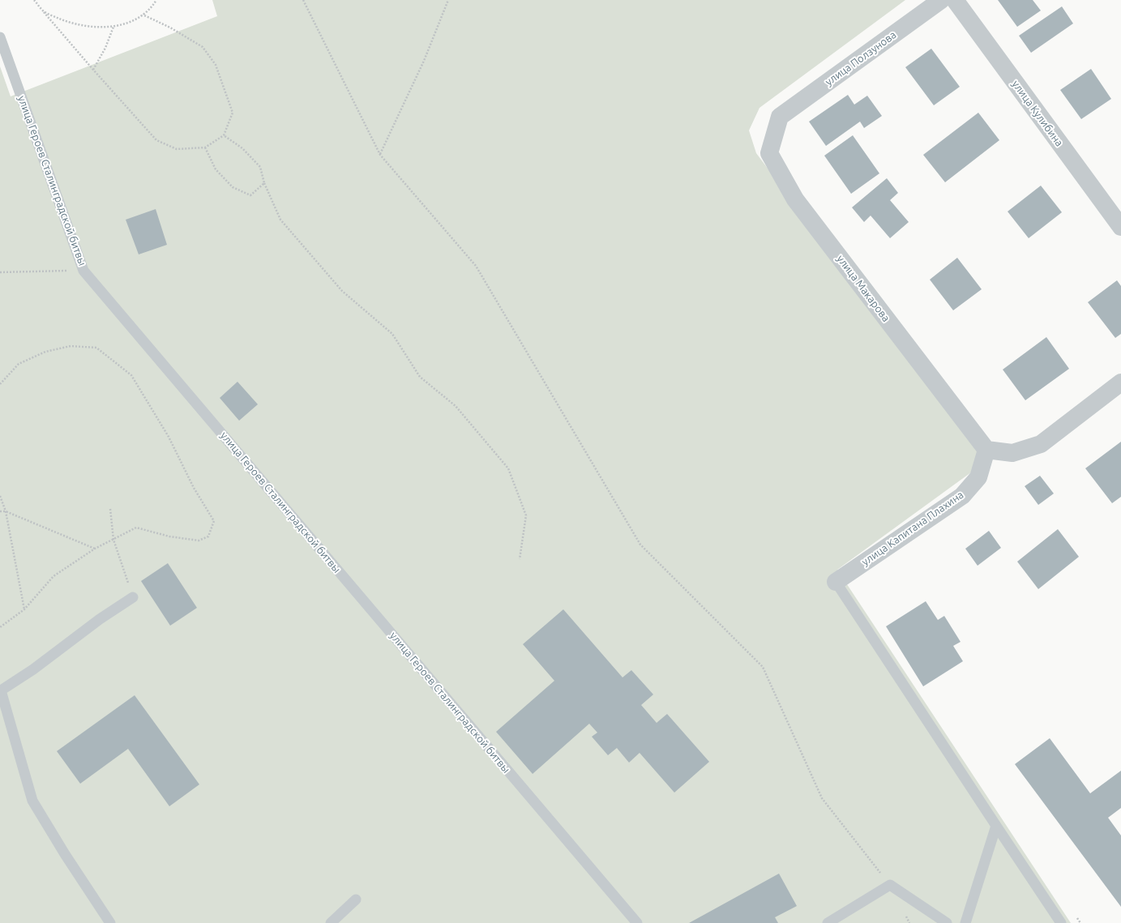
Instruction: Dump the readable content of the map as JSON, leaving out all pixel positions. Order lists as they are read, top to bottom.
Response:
{
  "streets": {
    "street": [
      "улица Ползунова",
      "улица Кулибина",
      "улица Макарова",
      "улица Капитана Плахина"
    ],
    "lane": ["улица Героев Сталинградской битвы"]
  },
  "crossings": [
    ["улица Ползунова", "улица Макарова"],
    ["улица Макарова", "улица Капитана Плахина"]
  ]
}
